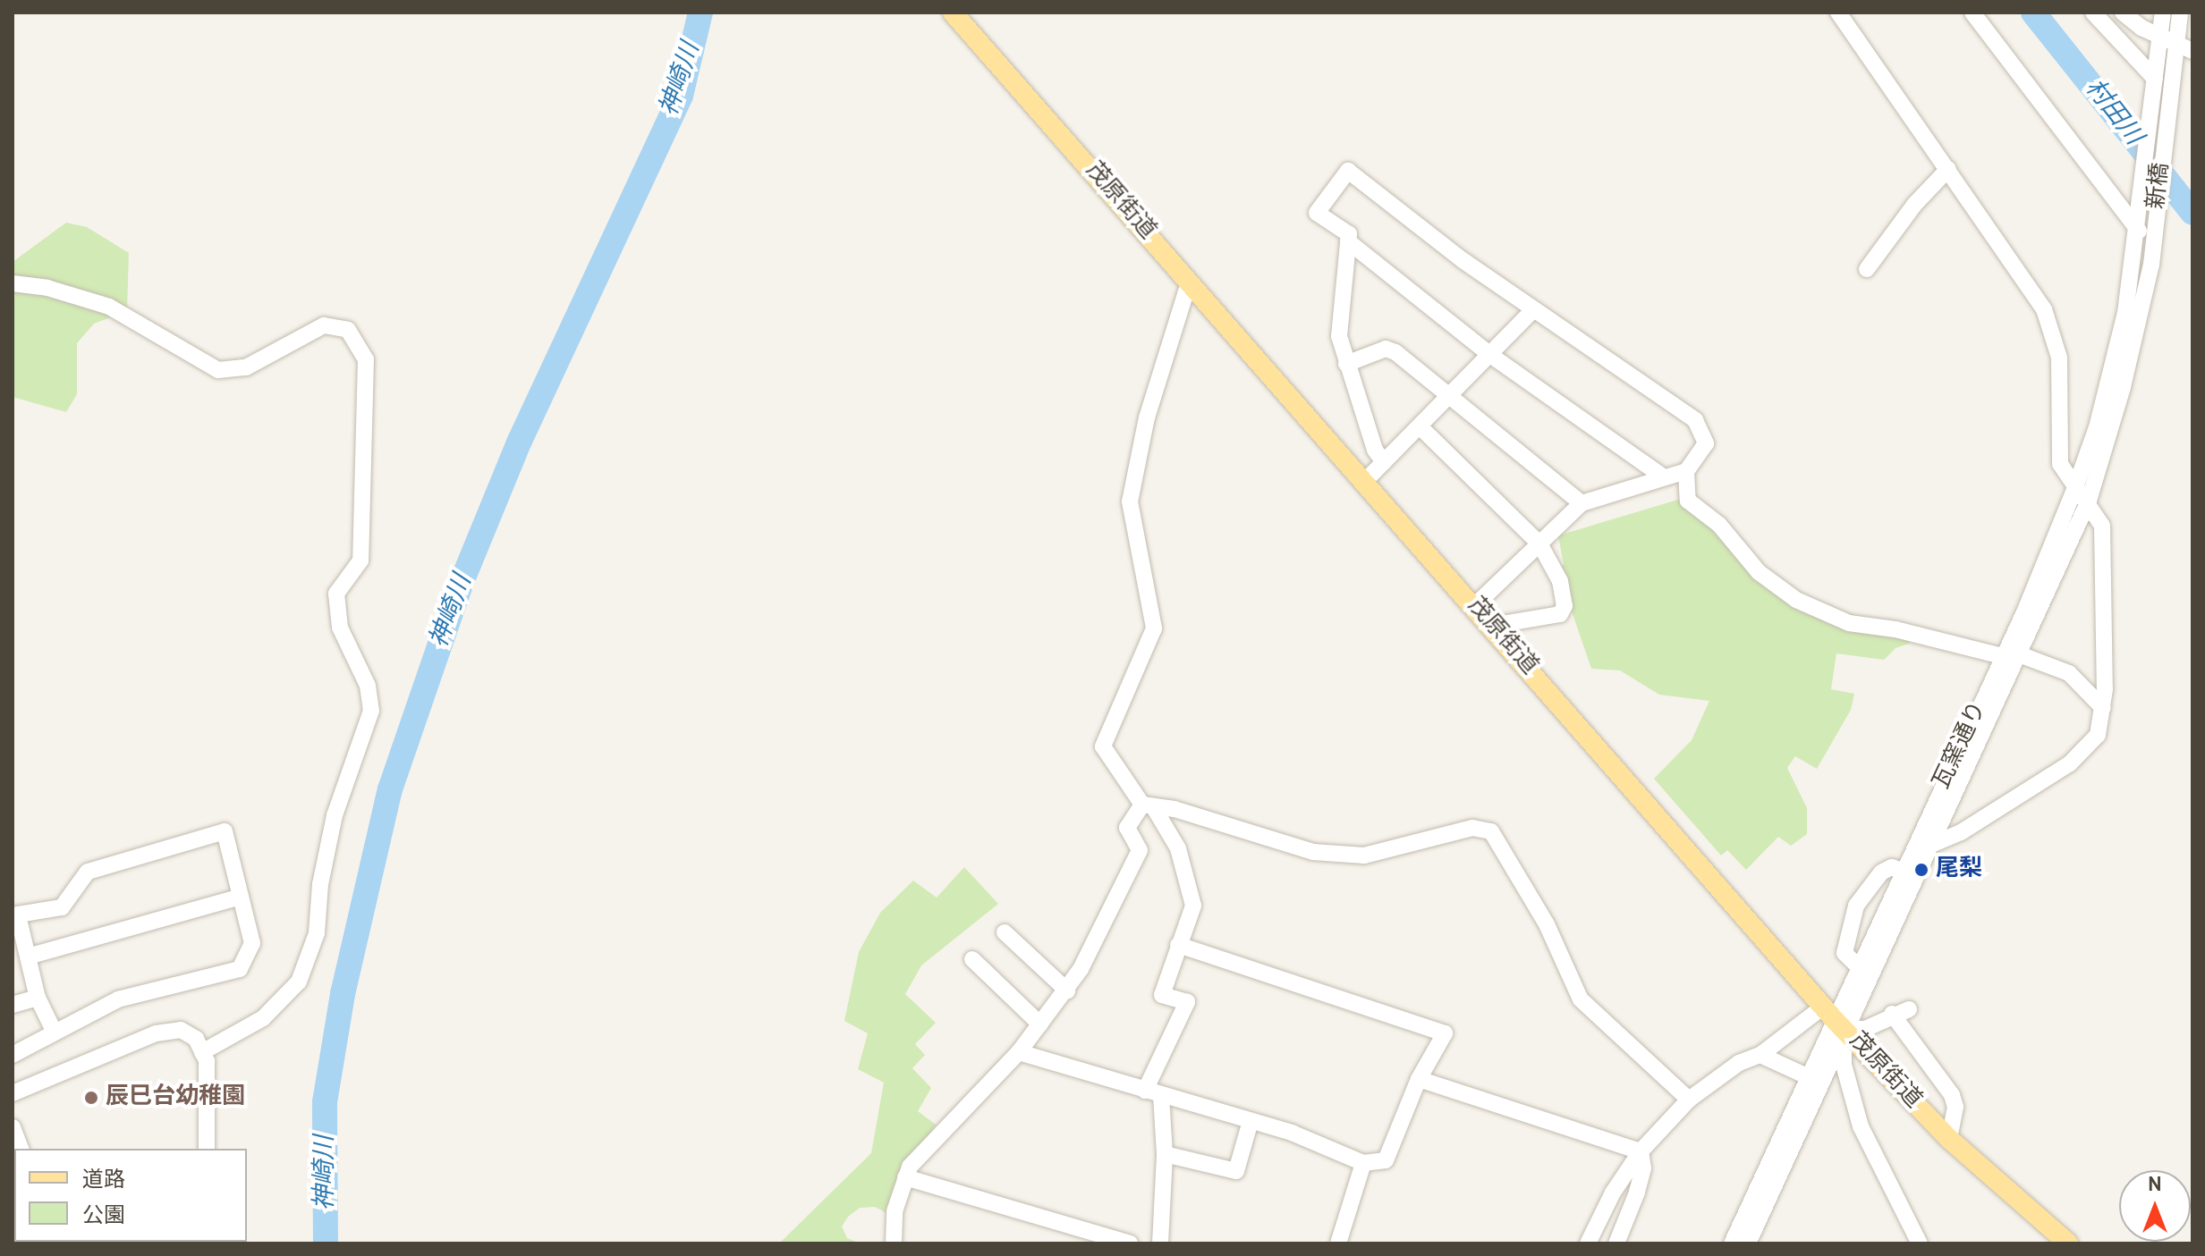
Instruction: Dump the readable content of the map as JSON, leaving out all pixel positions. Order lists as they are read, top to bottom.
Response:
{
  "streets": {
    "main road": ["茂原街道"],
    "street": ["新橋", "瓦窯通り"]
  },
  "crossings": [
    ["新橋", "瓦窯通り"],
    ["茂原街道", "瓦窯通り"]
  ],
  "water": ["神崎川", "村田川"],
  "places": ["尾梨", "辰巳台幼稚園"],
  "legend": ["道路", "公園"],
  "north": "top"
}
